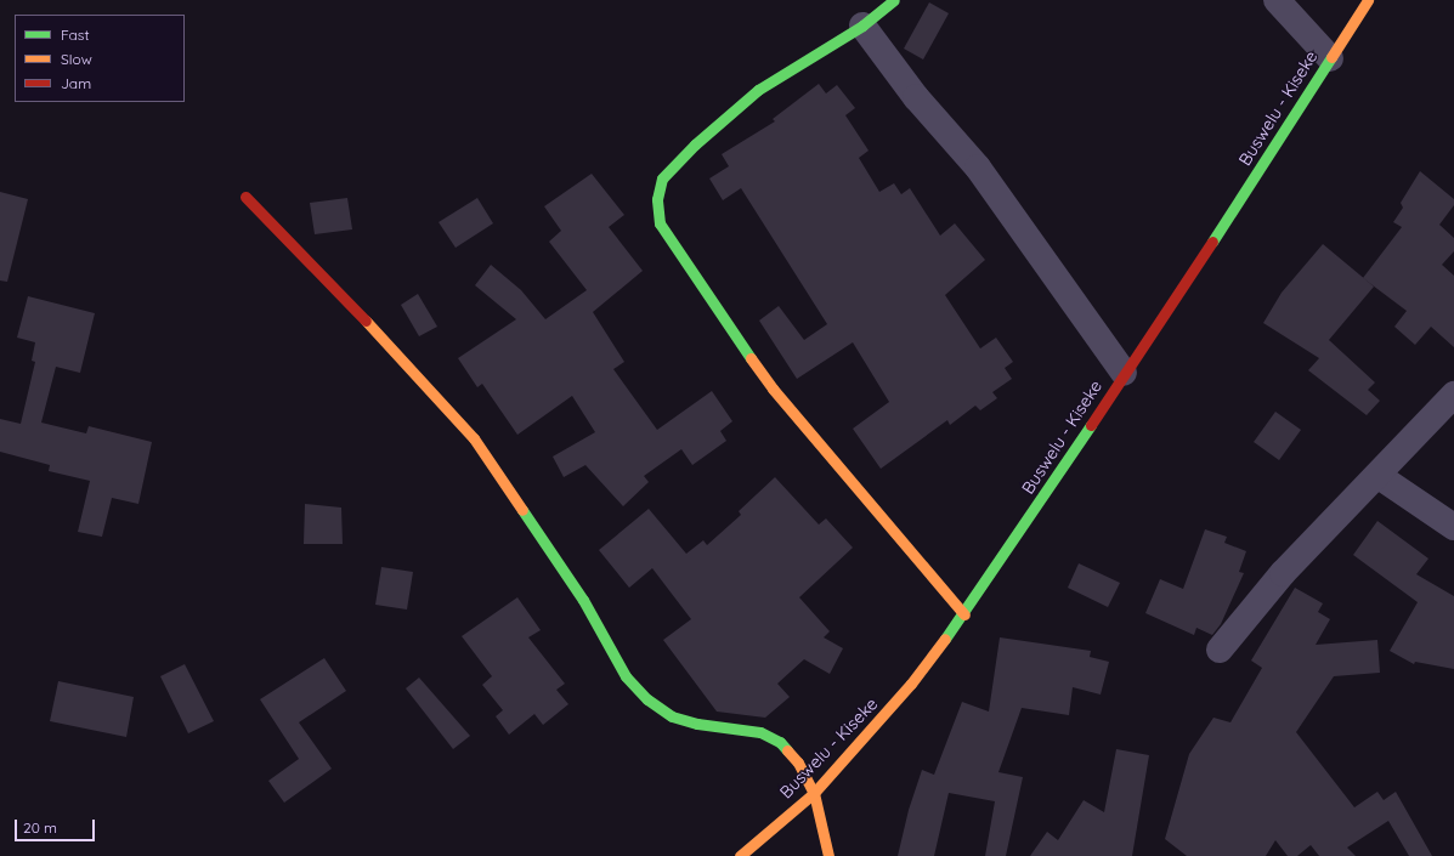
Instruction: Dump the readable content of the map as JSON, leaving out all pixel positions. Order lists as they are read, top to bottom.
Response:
{
  "streets": {
    "street": ["Buswelu - Kiseke"]
  },
  "legend": ["Fast", "Slow", "Jam"],
  "scale_bar": "20 m"
}
